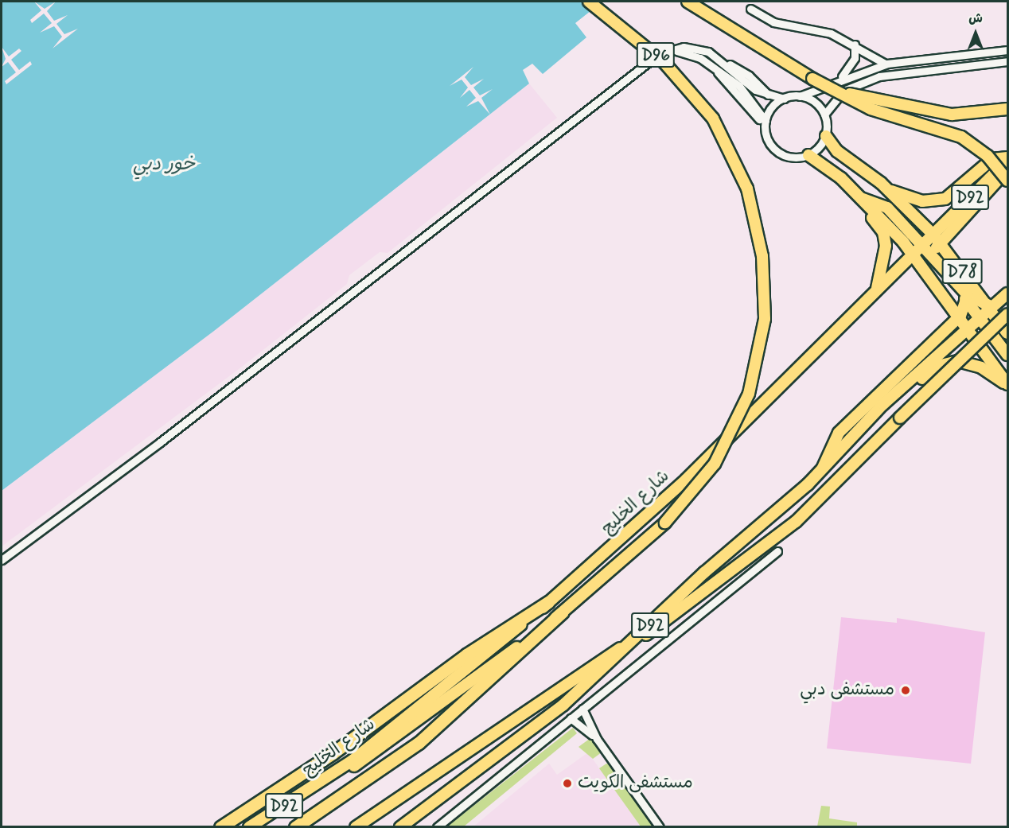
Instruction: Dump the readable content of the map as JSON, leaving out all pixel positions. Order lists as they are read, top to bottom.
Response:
{
  "streets": {
    "main road": [
      "D96",
      "D92",
      "D78",
      "شارع الخليج"
    ]
  },
  "crossings": [
    ["D92", "D78"],
    ["D78", "شارع الخليج"]
  ],
  "water": ["خور دبي"],
  "places": ["مستشفى دبي", "مستشفى الكويت"],
  "north": "top"
}
